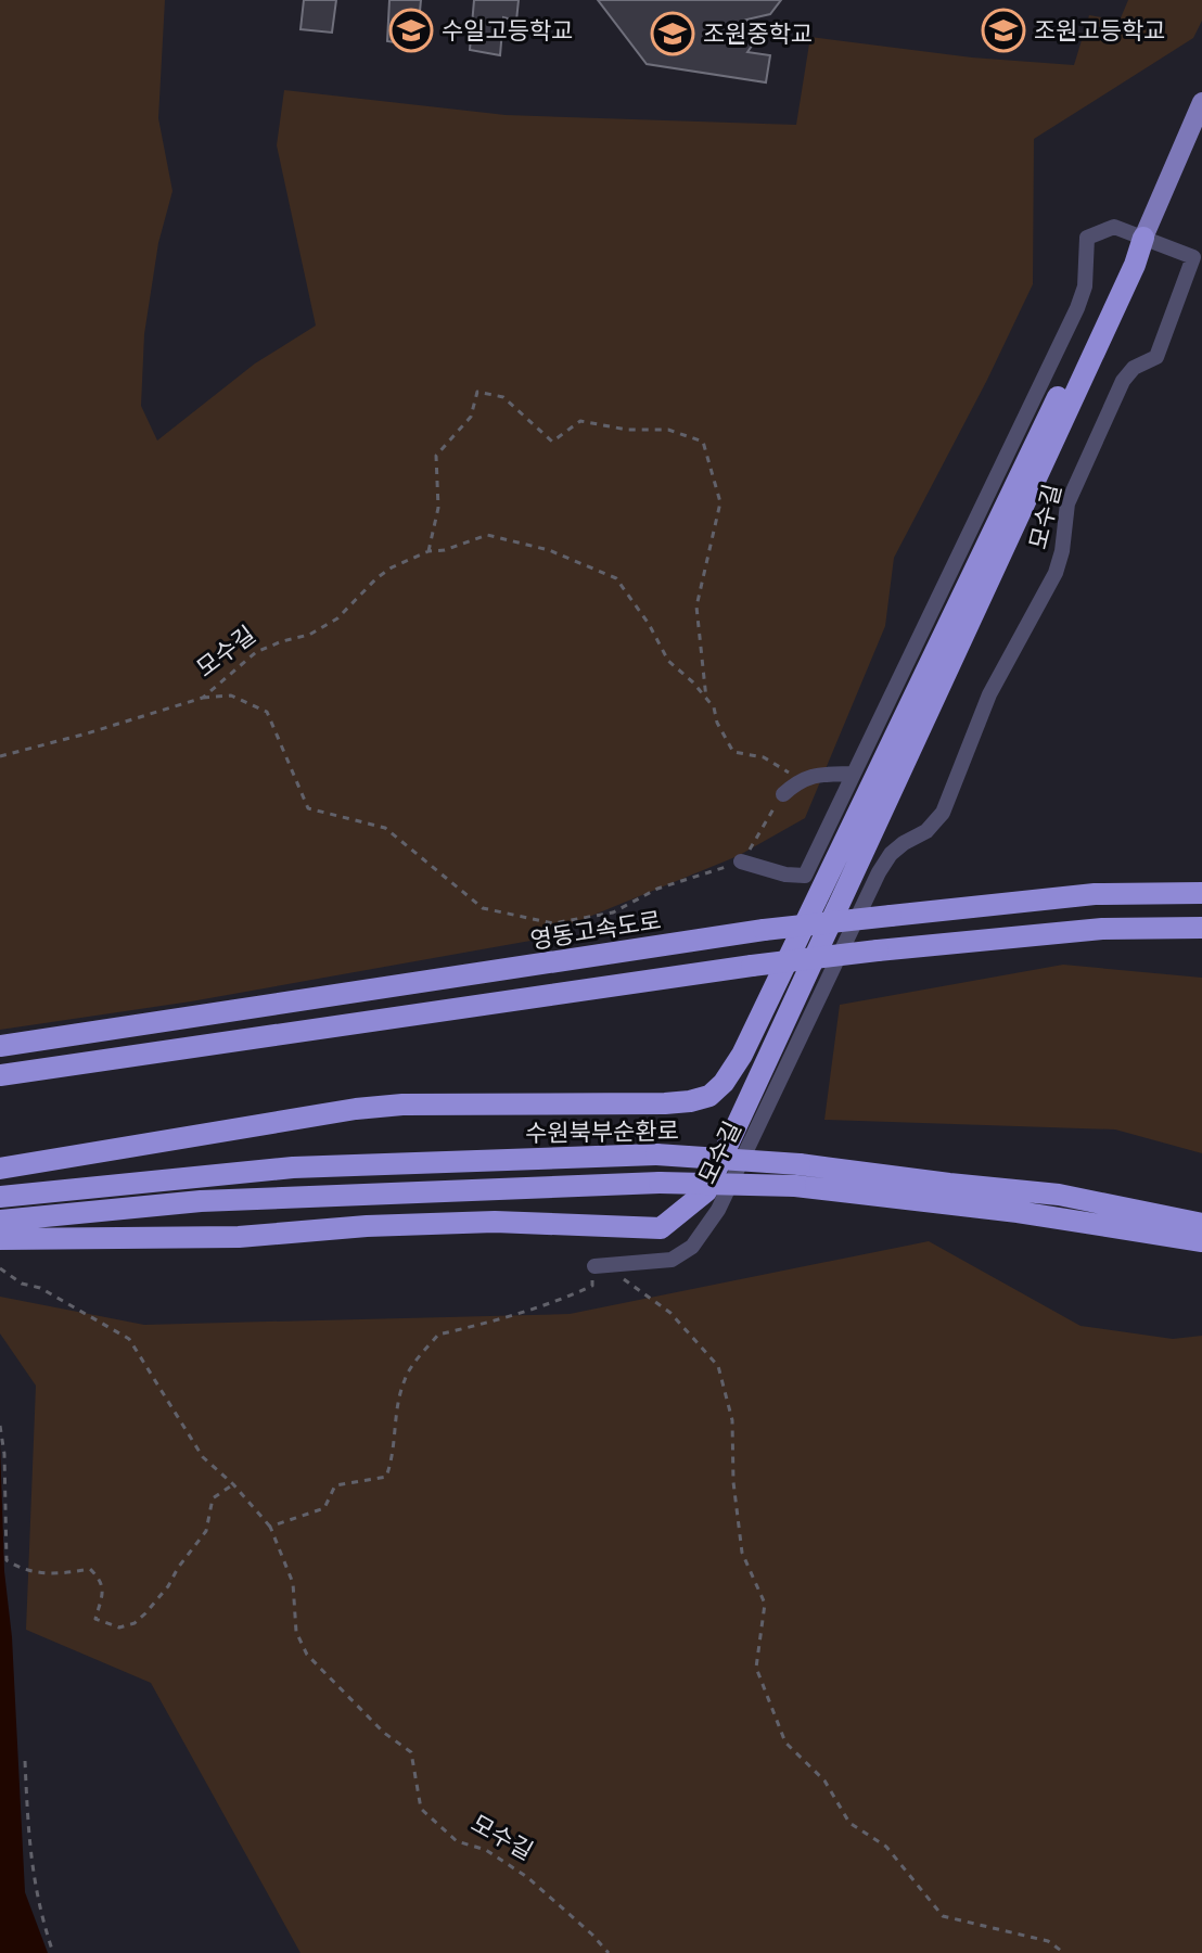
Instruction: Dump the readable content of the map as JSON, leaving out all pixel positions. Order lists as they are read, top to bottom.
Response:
{
  "streets": {
    "highway": ["영동고속도로", "수원북부순환로"],
    "street": ["모수길"]
  },
  "places": {
    "school or university": ["수일고등학교", "조원고등학교", "조원중학교"]
  }
}
